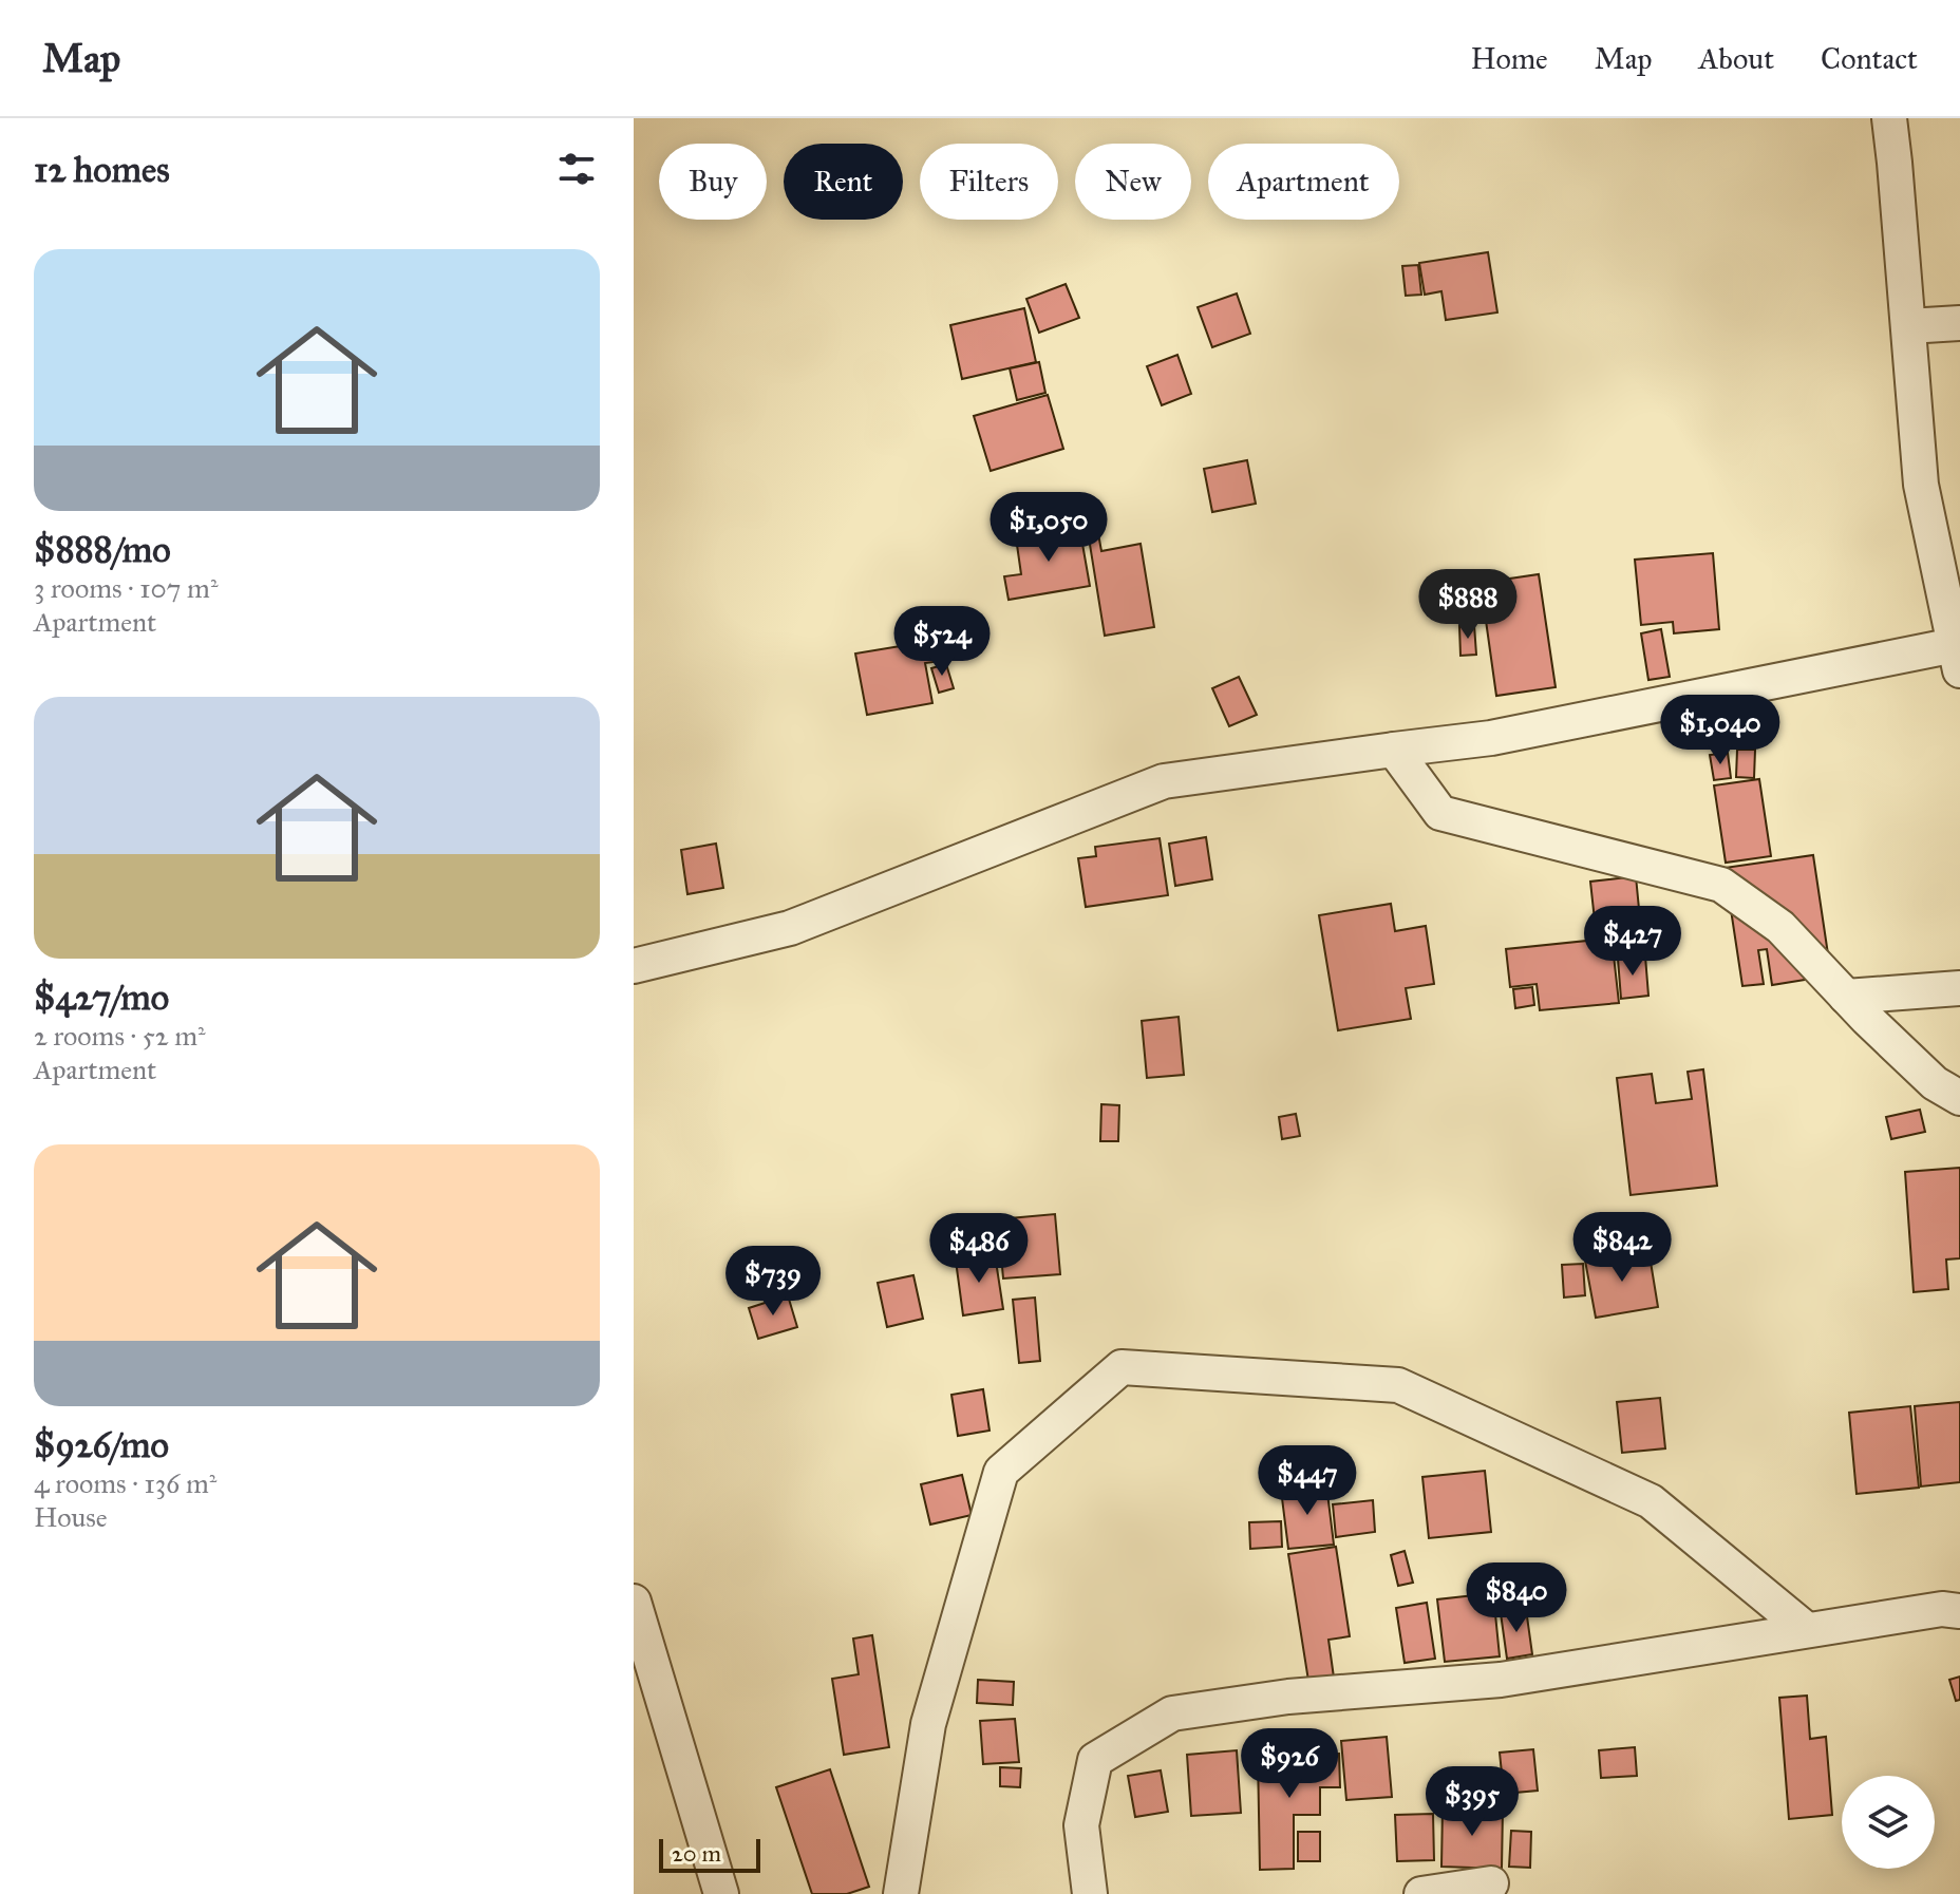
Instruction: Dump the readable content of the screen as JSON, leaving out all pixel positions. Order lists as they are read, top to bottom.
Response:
{
  "scale_bar": "20 m",
  "page": {
    "header": "Map",
    "nav": [
      "Home",
      "Map",
      "About",
      "Contact"
    ],
    "heading": "12 homes",
    "chip": [
      "Buy",
      "Rent",
      "Filters",
      "New",
      "Apartment"
    ],
    "list": [
      {
        "name": "$888/mo",
        "note": "3 rooms · 107 m² · Apartment"
      },
      {
        "name": "$427/mo",
        "note": "2 rooms · 52 m² · Apartment"
      },
      {
        "name": "$926/mo",
        "note": "4 rooms · 136 m² · House"
      }
    ],
    "price": [
      "$1,050",
      "$888",
      "$524",
      "$1,040",
      "$427",
      "$842",
      "$486",
      "$739",
      "$447",
      "$840",
      "$926",
      "$395"
    ],
    "scale": "20 m"
  }
}
